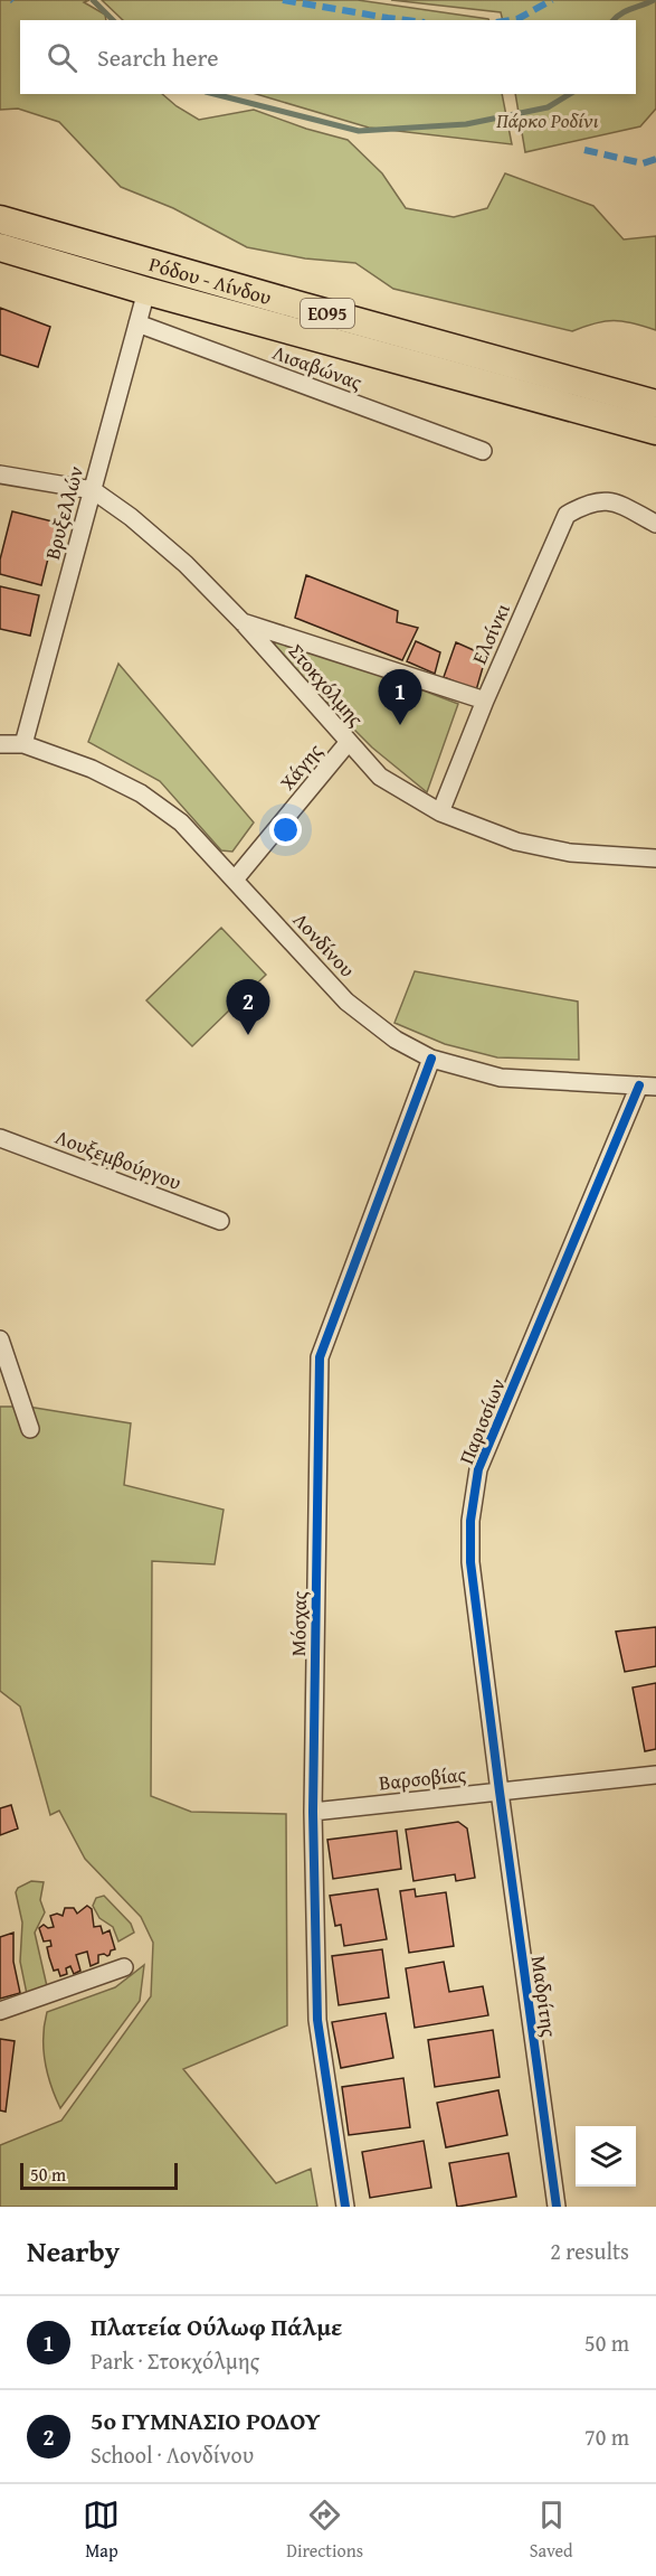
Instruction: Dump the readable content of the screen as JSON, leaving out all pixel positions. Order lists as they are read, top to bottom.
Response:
{
  "streets": {
    "main road": ["Ρόδου - Λίνδου", "ΕΟ95"],
    "street": [
      "Λισαβώνας",
      "Βρυξελλών",
      "Ελσίνκι",
      "Στοκχόλμης",
      "Χάγης",
      "Λονδίνου",
      "Λουξεμβούργου",
      "Παρισσίων",
      "Μόσχας",
      "Βαρσοβίας",
      "Μαδρίτης"
    ]
  },
  "crossings": [
    ["Ρόδου - Λίνδου", "Βρυξελλών"],
    ["Λισαβώνας", "Βρυξελλών"],
    ["Βρυξελλών", "Στοκχόλμης"],
    ["Βρυξελλών", "Λονδίνου"],
    ["Ελσίνκι", "Στοκχόλμης"],
    ["Στοκχόλμης", "Χάγης"],
    ["Χάγης", "Λονδίνου"],
    ["Λονδίνου", "Παρισσίων"],
    ["Λονδίνου", "Μόσχας"],
    ["Παρισσίων", "Βαρσοβίας"],
    ["Παρισσίων", "Μαδρίτης"],
    ["Μόσχας", "Βαρσοβίας"],
    ["Βαρσοβίας", "Μαδρίτης"]
  ],
  "parks": ["Πάρκο Ροδίνι"],
  "scale_bar": "50 m",
  "page": {
    "search": "Search here",
    "pins": ["1", "2"],
    "scale": "50 m",
    "heading": ["Nearby", "2 results"],
    "list": [
      {
        "mark": "1",
        "name": "Πλατεία Ούλωφ Πάλμε",
        "note": "Park · Στοκχόλμης",
        "value": "50 m"
      },
      {
        "mark": "2",
        "name": "5ο ΓΥΜΝΑΣΙΟ ΡΟΔΟΥ",
        "note": "School · Λονδίνου",
        "value": "70 m"
      }
    ],
    "nav": ["Map", "Directions", "Saved"]
  }
}
